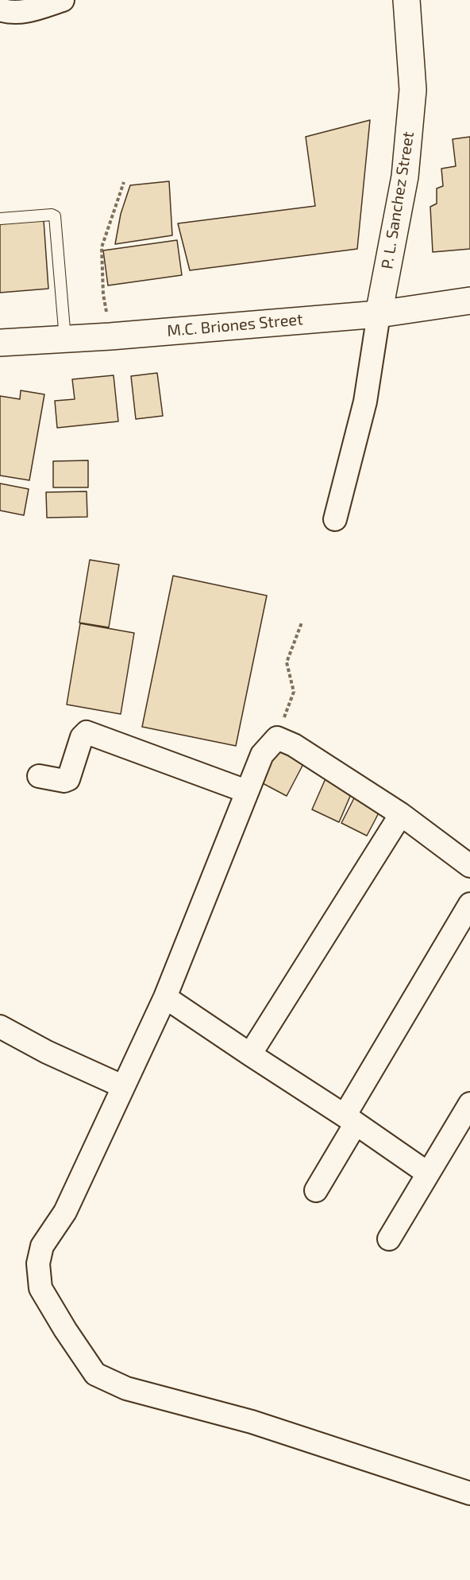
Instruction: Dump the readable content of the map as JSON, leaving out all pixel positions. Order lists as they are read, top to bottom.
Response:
{
  "streets": {
    "main road": ["P. L. Sanchez Street", "M.C. Briones Street"]
  },
  "crossings": [
    ["P. L. Sanchez Street", "M.C. Briones Street"]
  ]
}
